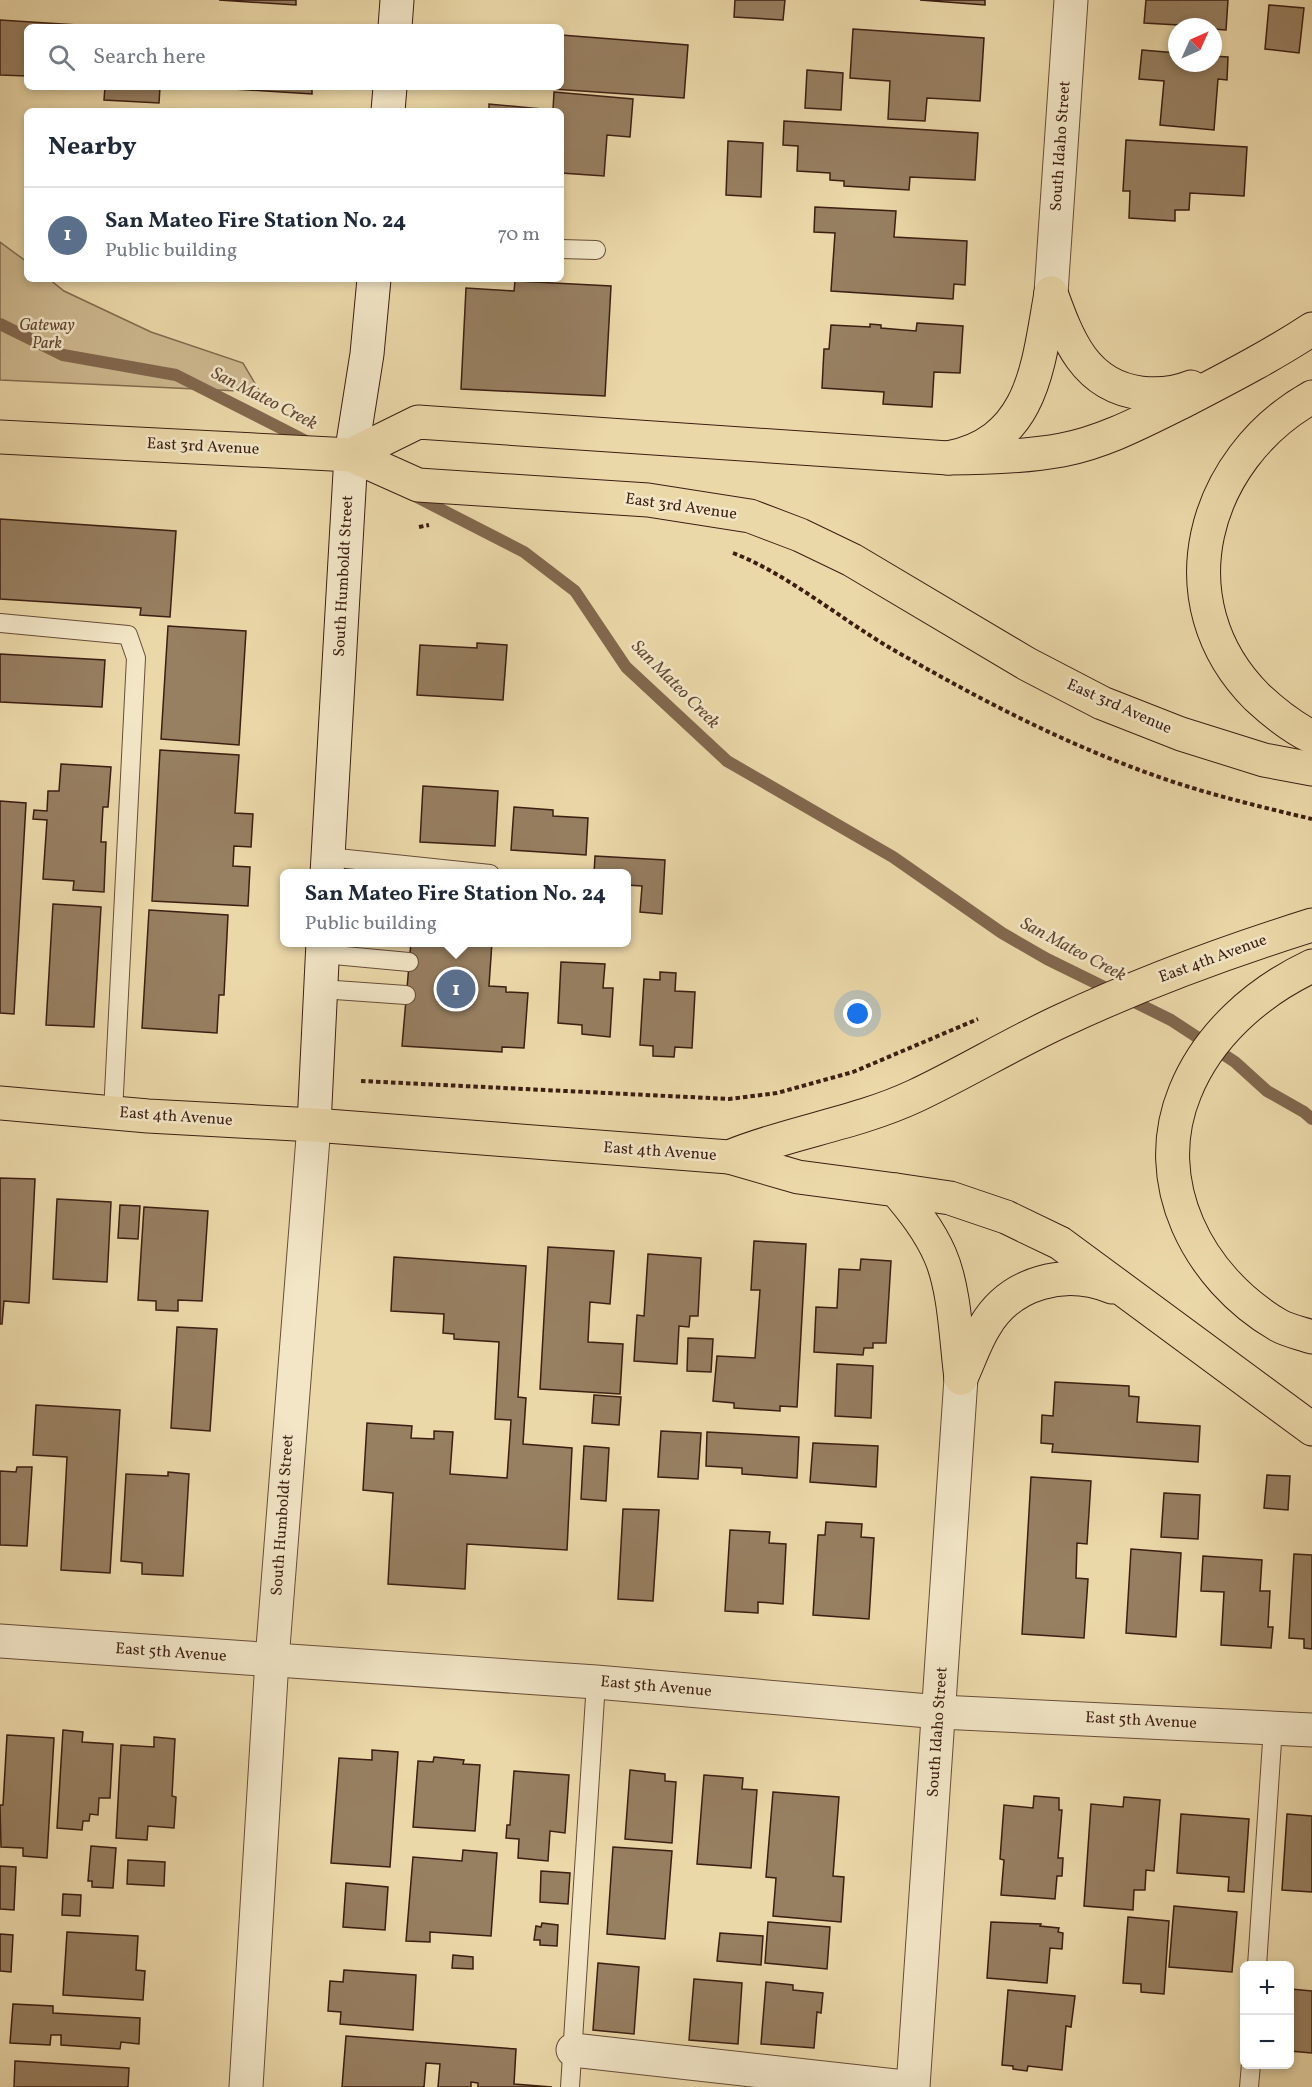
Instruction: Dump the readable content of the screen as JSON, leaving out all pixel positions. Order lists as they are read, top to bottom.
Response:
{
  "streets": {
    "main road": ["East 3rd Avenue", "East 4th Avenue"],
    "street": ["South Idaho Street", "South Humboldt Street", "East 5th Avenue"]
  },
  "crossings": [
    ["South Idaho Street", "East 5th Avenue"],
    ["East 3rd Avenue", "South Humboldt Street"],
    ["South Humboldt Street", "East 4th Avenue"],
    ["South Humboldt Street", "East 5th Avenue"]
  ],
  "water": ["San Mateo Creek"],
  "parks": ["Gateway Park"],
  "north": "top right",
  "page": {
    "search": "Search here",
    "heading": "Nearby",
    "list": [
      {
        "mark": "1",
        "name": "San Mateo Fire Station No. 24",
        "note": "Public building",
        "value": "70 m"
      }
    ],
    "popup": ["San Mateo Fire Station No. 24", "Public building"],
    "pins": "1",
    "map_buttons": ["+", "−"]
  }
}
